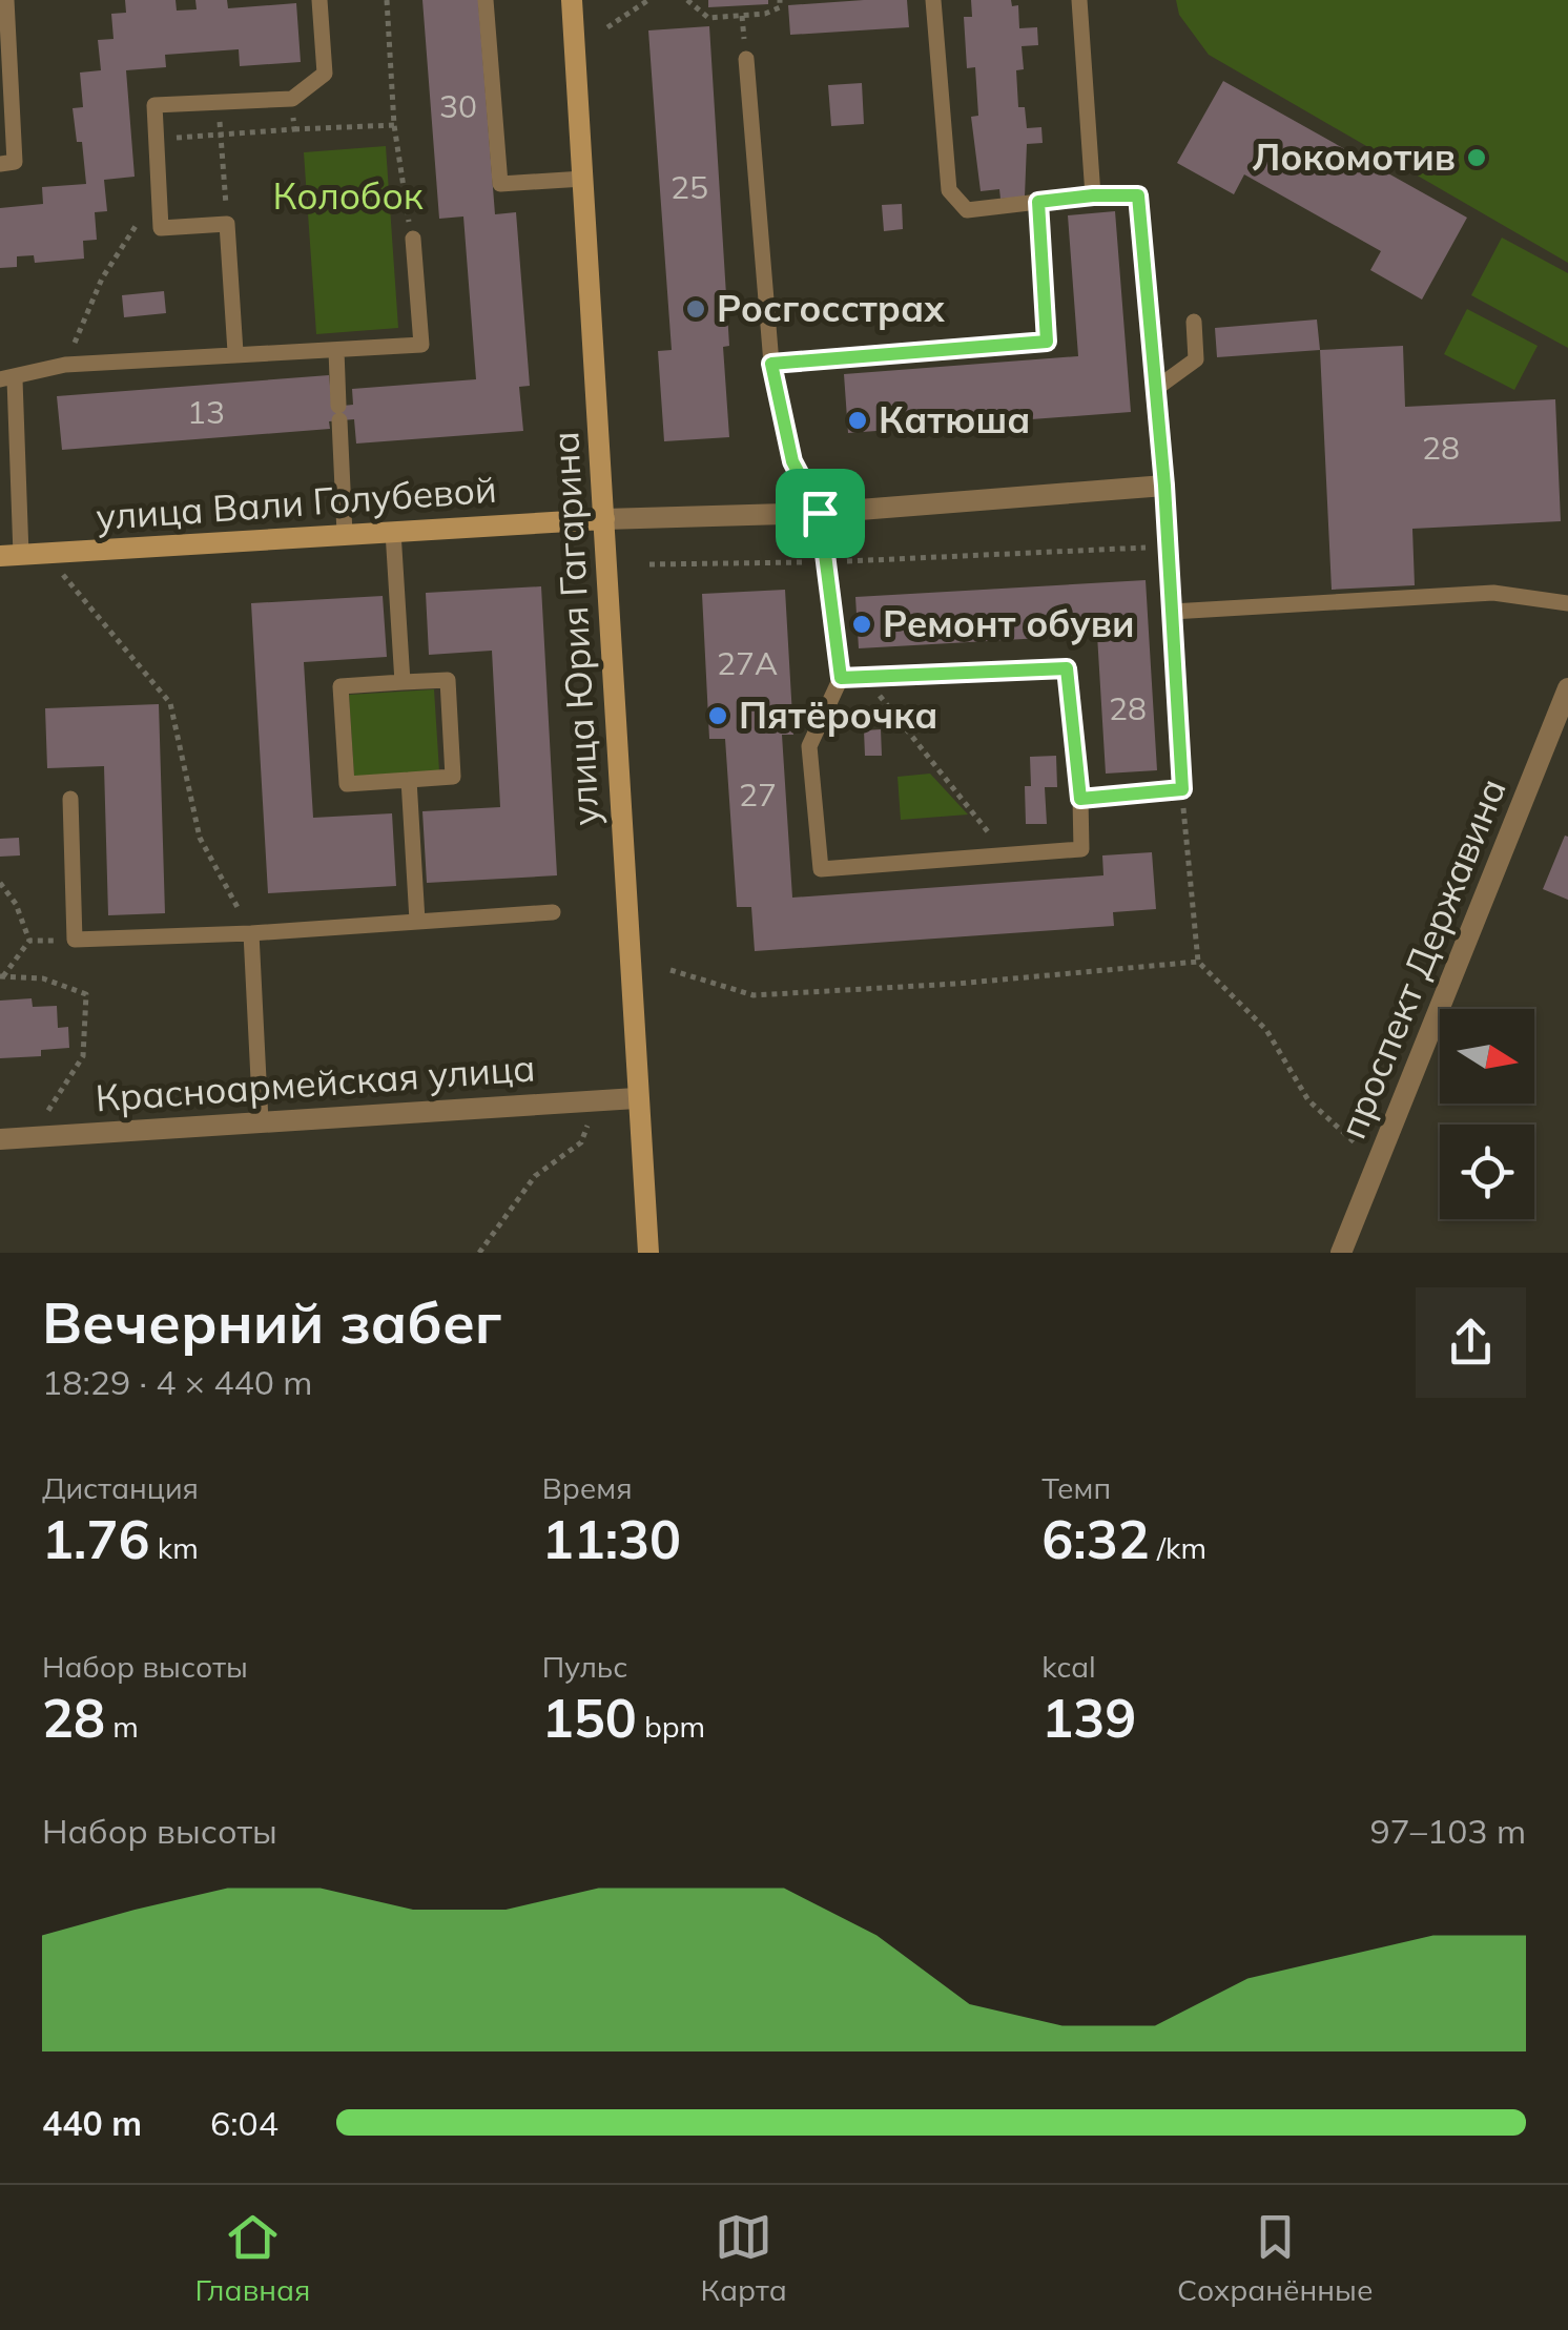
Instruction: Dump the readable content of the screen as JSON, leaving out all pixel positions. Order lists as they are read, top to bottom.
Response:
{
  "streets": {
    "main road": ["улица Вали Голубевой", "улица Юрия Гагарина"],
    "street": ["проспект Державина", "Красноармейская улица"]
  },
  "crossings": [
    ["улица Вали Голубевой", "улица Юрия Гагарина"],
    ["улица Юрия Гагарина", "Красноармейская улица"]
  ],
  "parks": ["Колобок"],
  "places": [
    "Локомотив",
    "Росгосстрах",
    "Катюша",
    "Ремонт обуви",
    "Пятёрочка"
  ],
  "house_numbers": [
    "30",
    "25",
    "13",
    "28",
    "27А",
    "28",
    "27"
  ],
  "north": "right",
  "page": {
    "heading": ["Вечерний забег", "18:29 · 4 × 440 m"],
    "stats": [
      ["Дистанция", "1.76 km"],
      ["Время", "11:30"],
      ["Темп", "6:32 /km"],
      ["Набор высоты", "28 m"],
      ["Пульс", "150 bpm"],
      ["kcal", "139"]
    ],
    "chart": ["Набор высоты", "97–103 m"],
    "list": [
      {
        "name": "440 m",
        "note": "6:04"
      }
    ],
    "tabs": ["Главная", "Карта", "Сохранённые"]
  }
}
